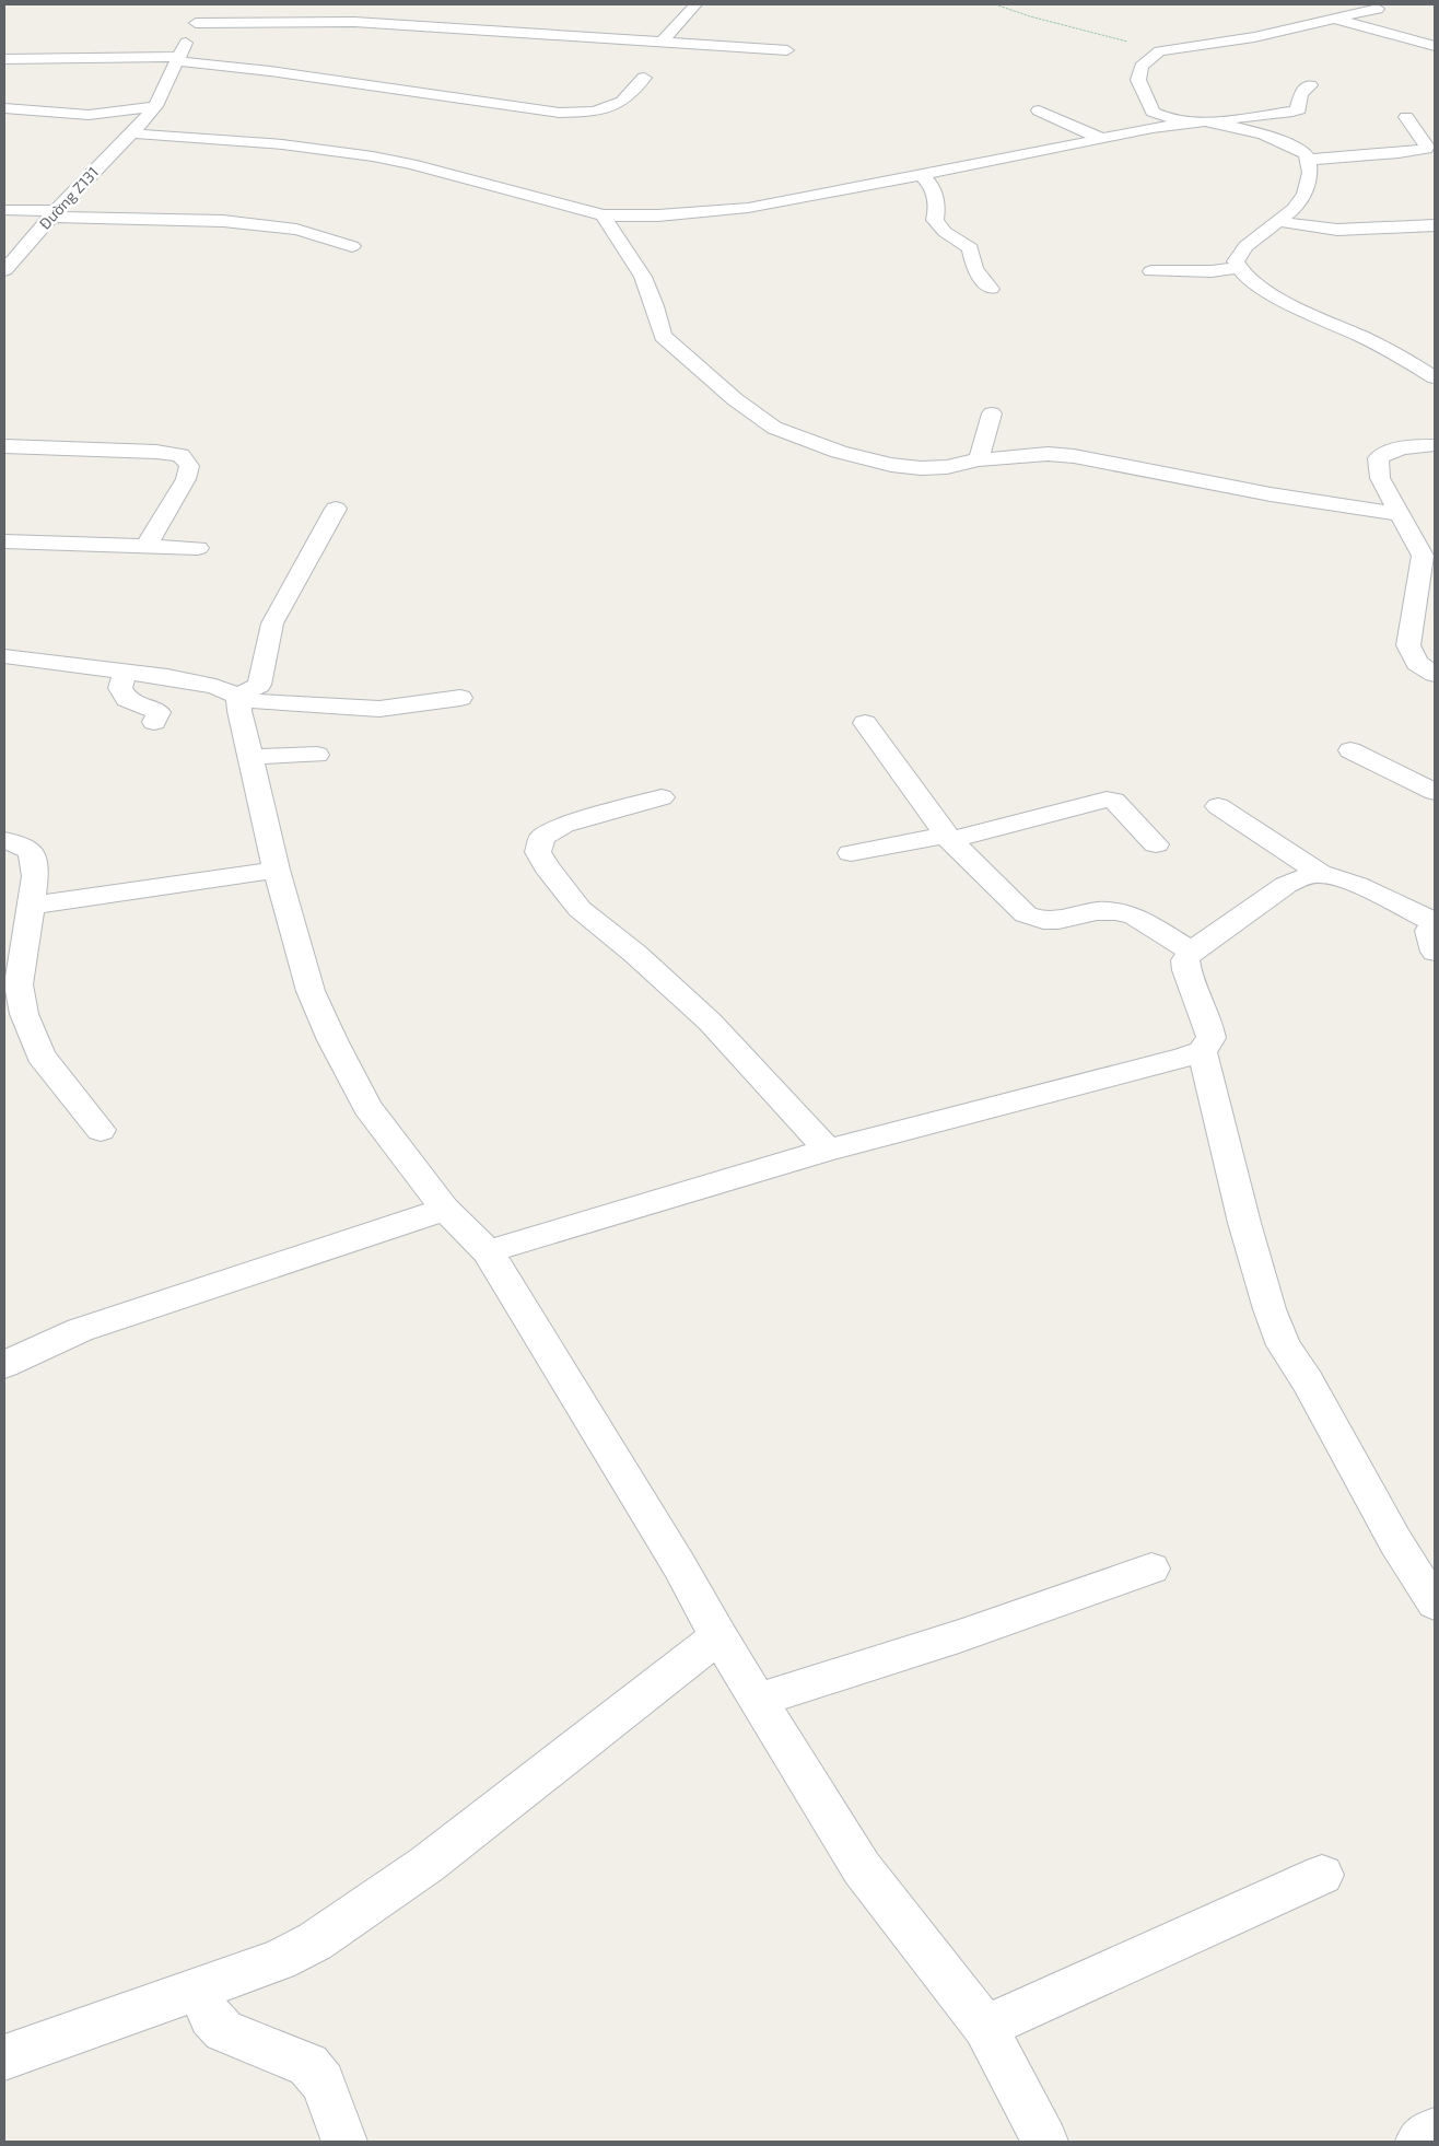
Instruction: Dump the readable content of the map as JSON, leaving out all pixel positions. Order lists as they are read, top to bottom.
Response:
{
  "streets": {
    "street": ["Đường Z131"]
  }
}
